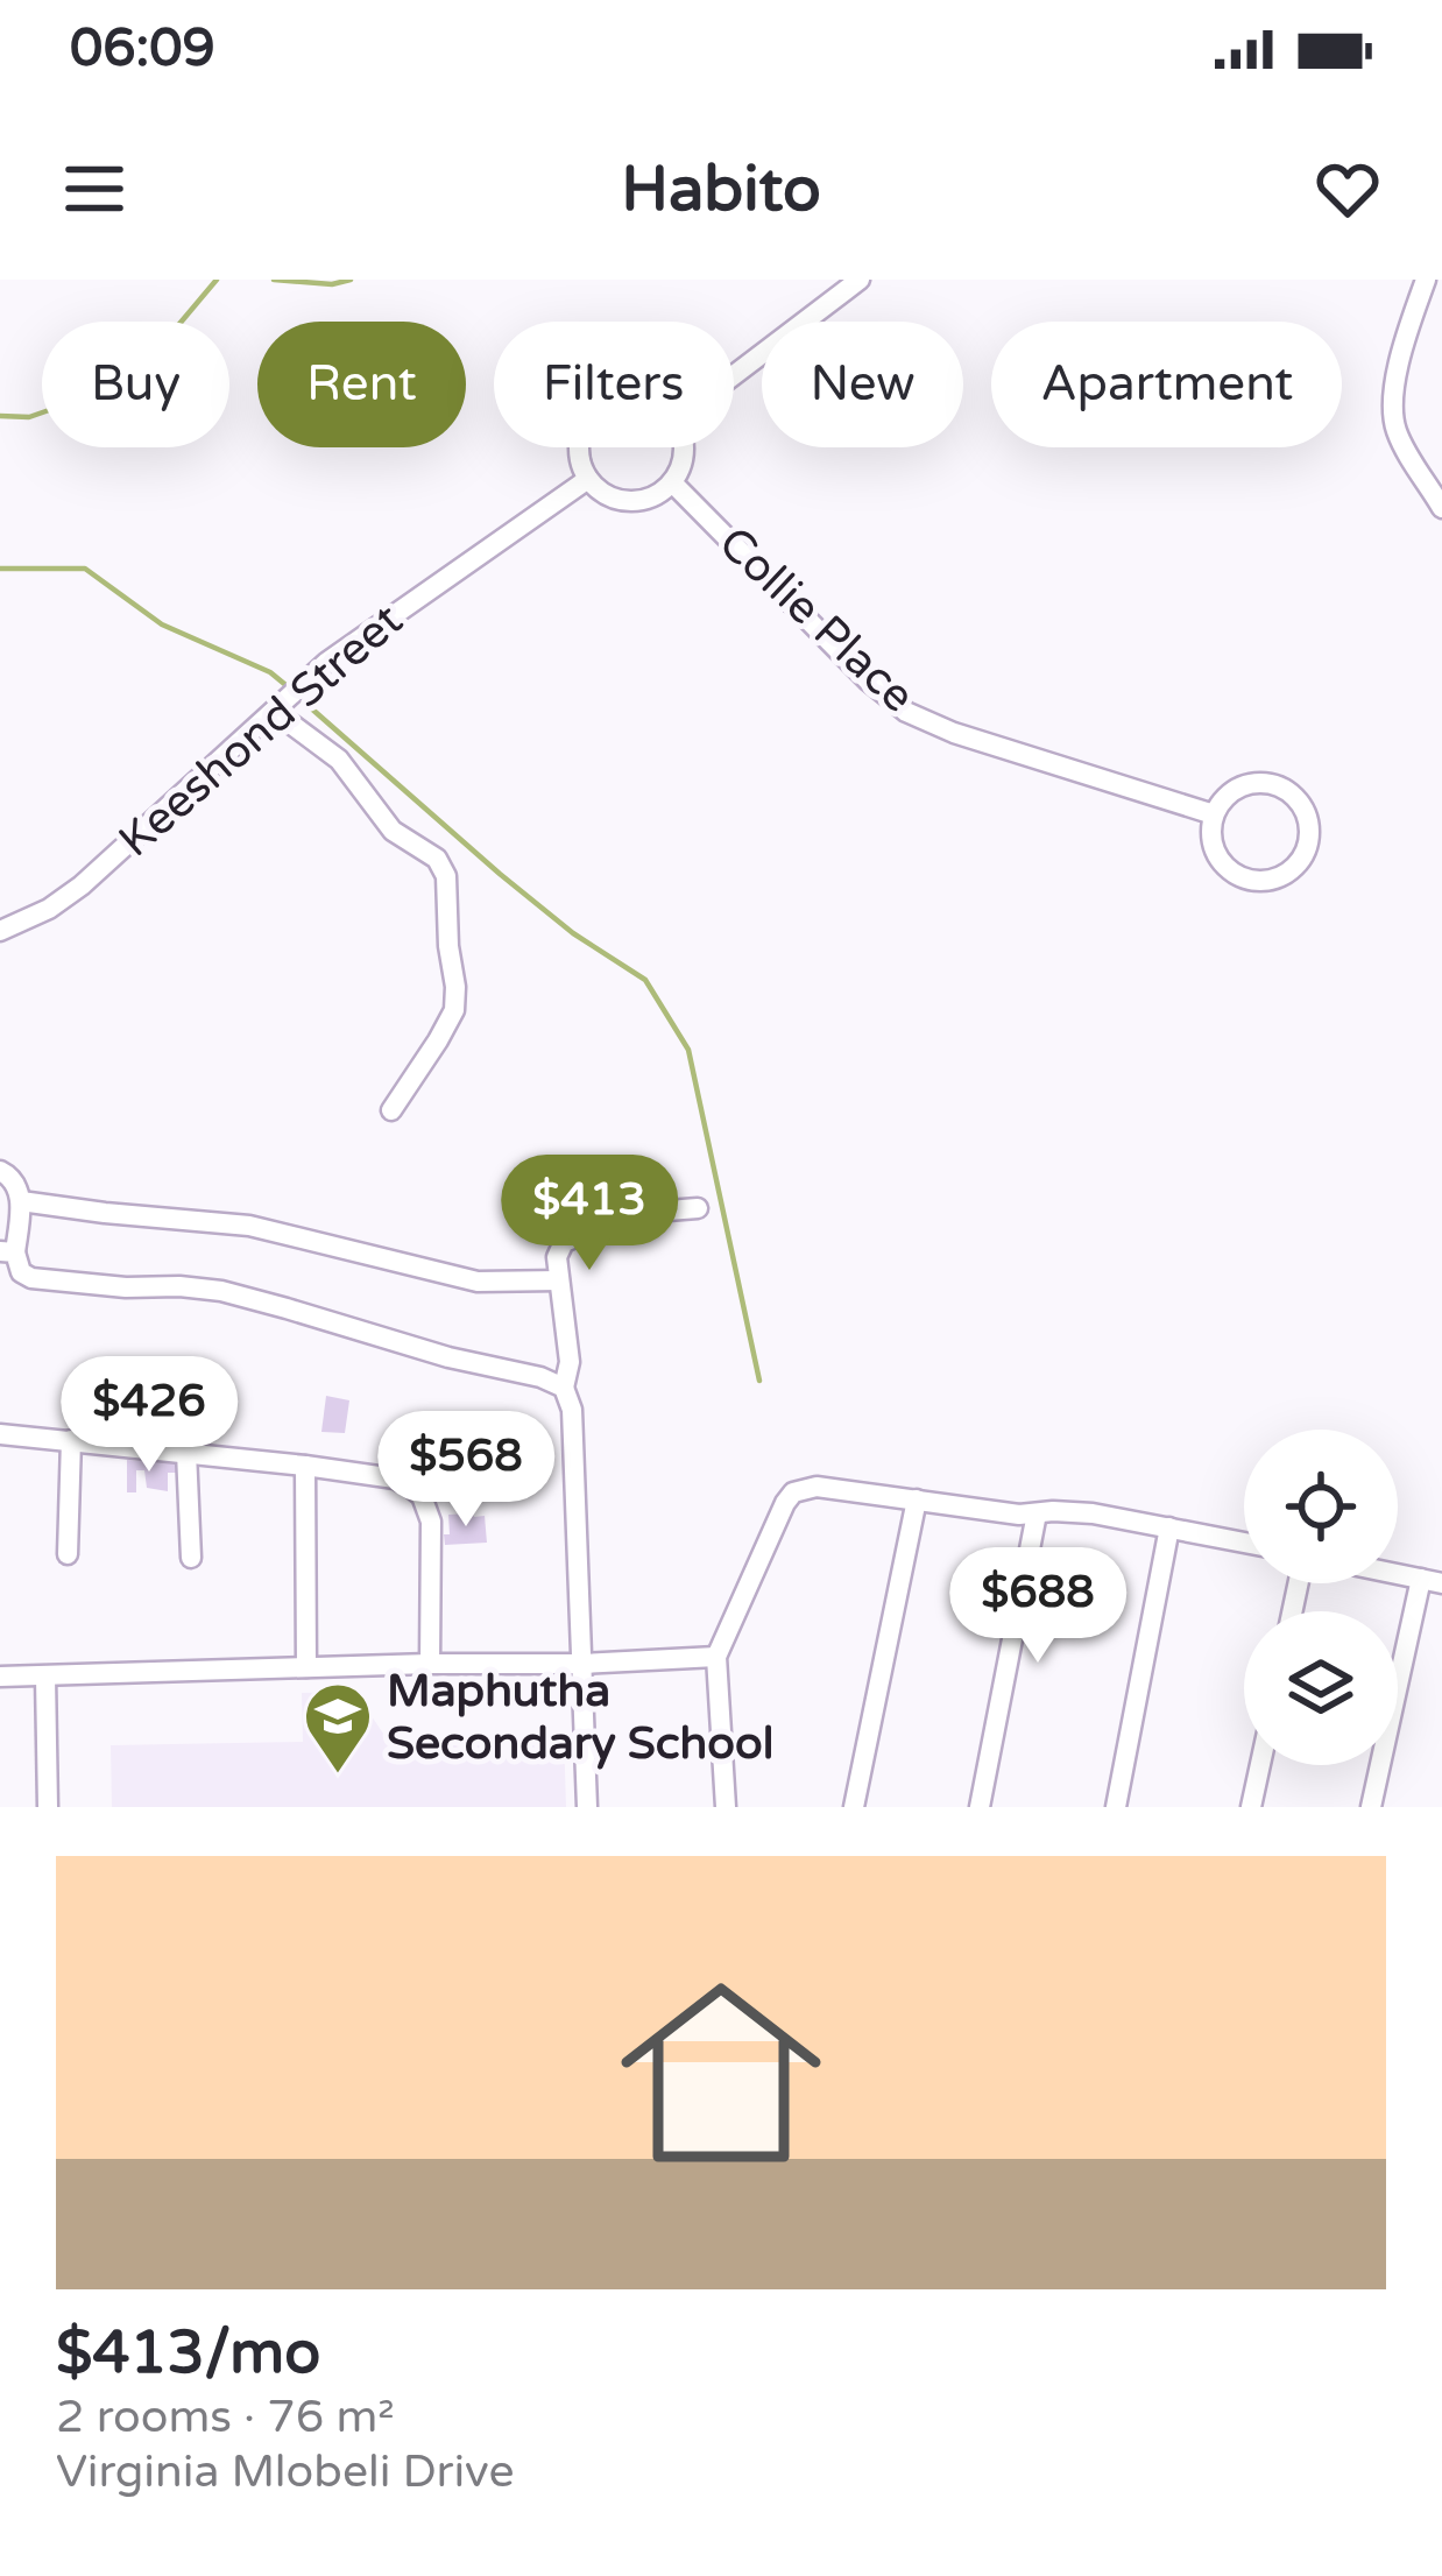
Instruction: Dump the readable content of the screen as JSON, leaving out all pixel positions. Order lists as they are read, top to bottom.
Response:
{
  "streets": {
    "street": ["Collie Place", "Keeshond Street"]
  },
  "places": {
    "school or university": ["Maphutha Secondary School"]
  },
  "page": {
    "status": "06:09",
    "header": "Habito",
    "chip": [
      "Buy",
      "Rent",
      "Filters",
      "New",
      "Apartment"
    ],
    "price": [
      "$413",
      "$426",
      "$568",
      "$688"
    ],
    "list": [
      {
        "name": "$413/mo",
        "note": "2 rooms · 76 m² · Virginia Mlobeli Drive"
      }
    ]
  }
}
